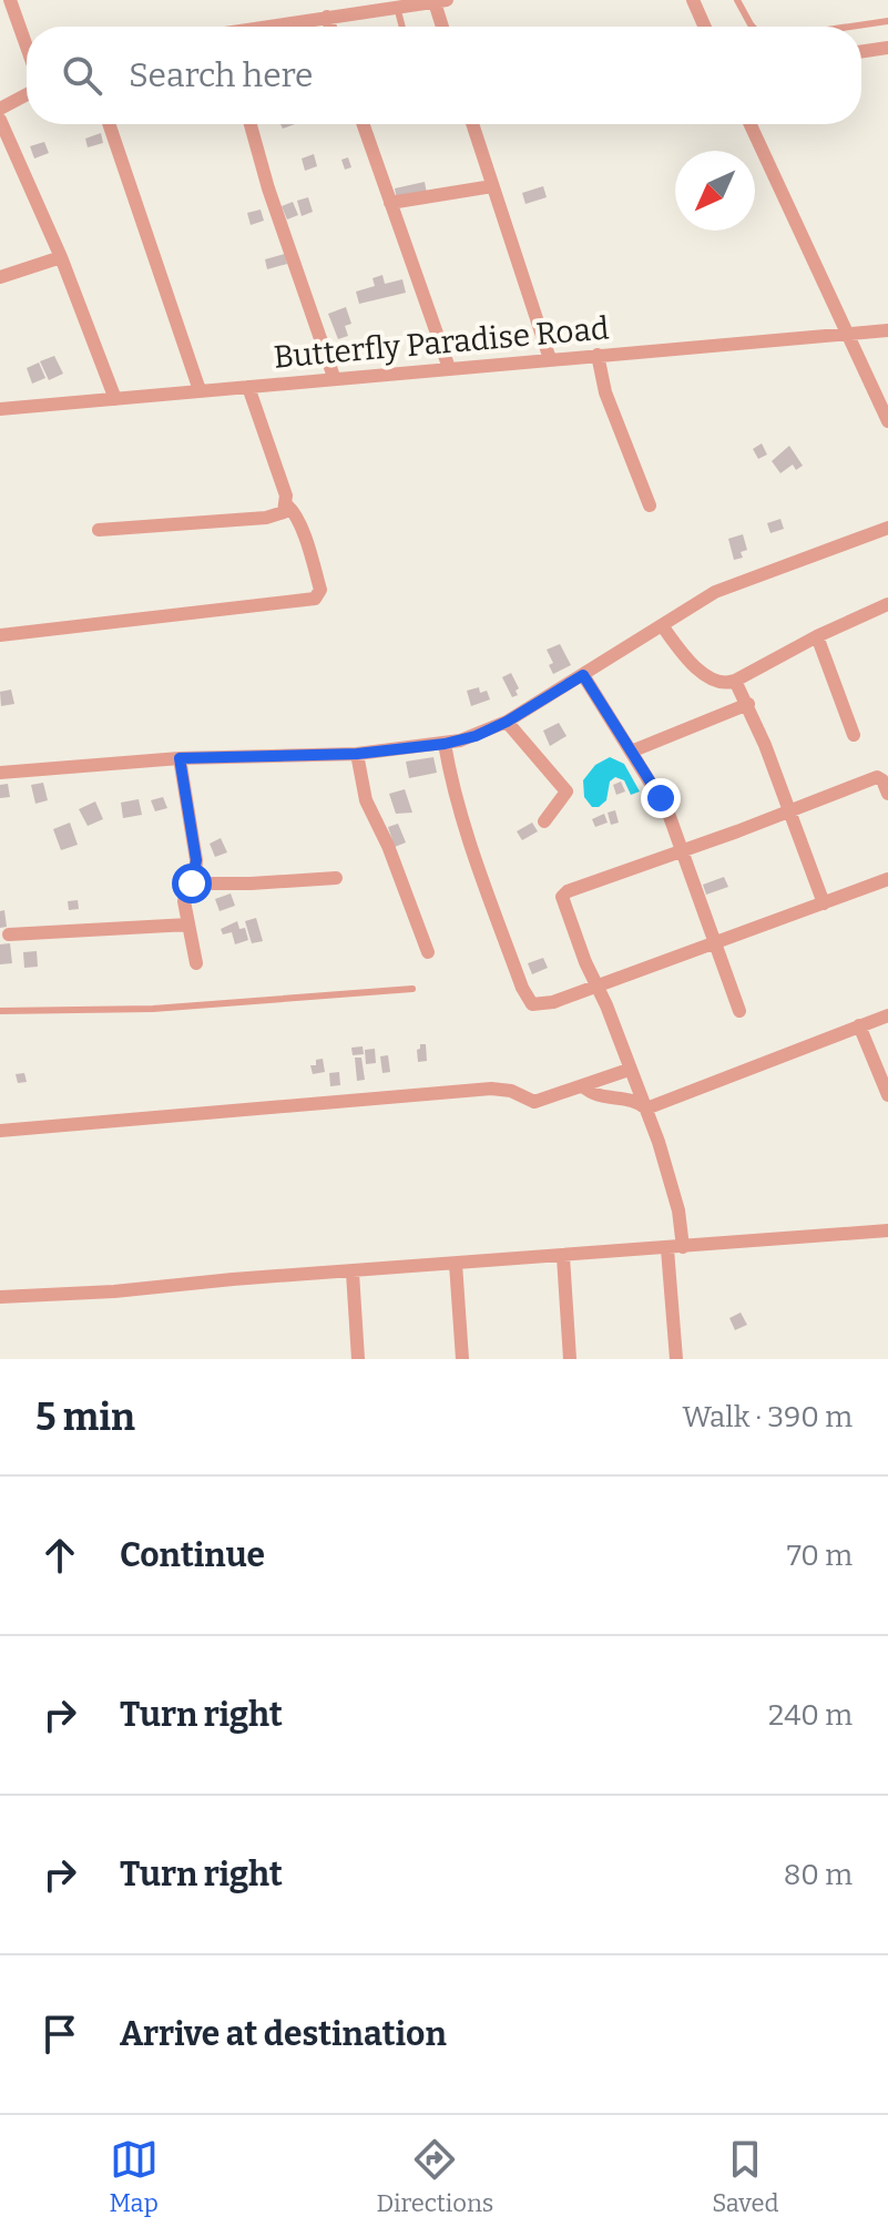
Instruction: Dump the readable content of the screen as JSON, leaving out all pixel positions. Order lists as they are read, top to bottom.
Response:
{
  "streets": {
    "street": ["Butterfly Paradise Road"]
  },
  "north": "bottom left",
  "page": {
    "search": "Search here",
    "heading": ["5 min", "Walk · 390 m"],
    "list": [
      ["Continue", "70 m"],
      ["Turn right", "240 m"],
      ["Turn right", "80 m"],
      "Arrive at destination"
    ],
    "nav": ["Map", "Directions", "Saved"]
  }
}
